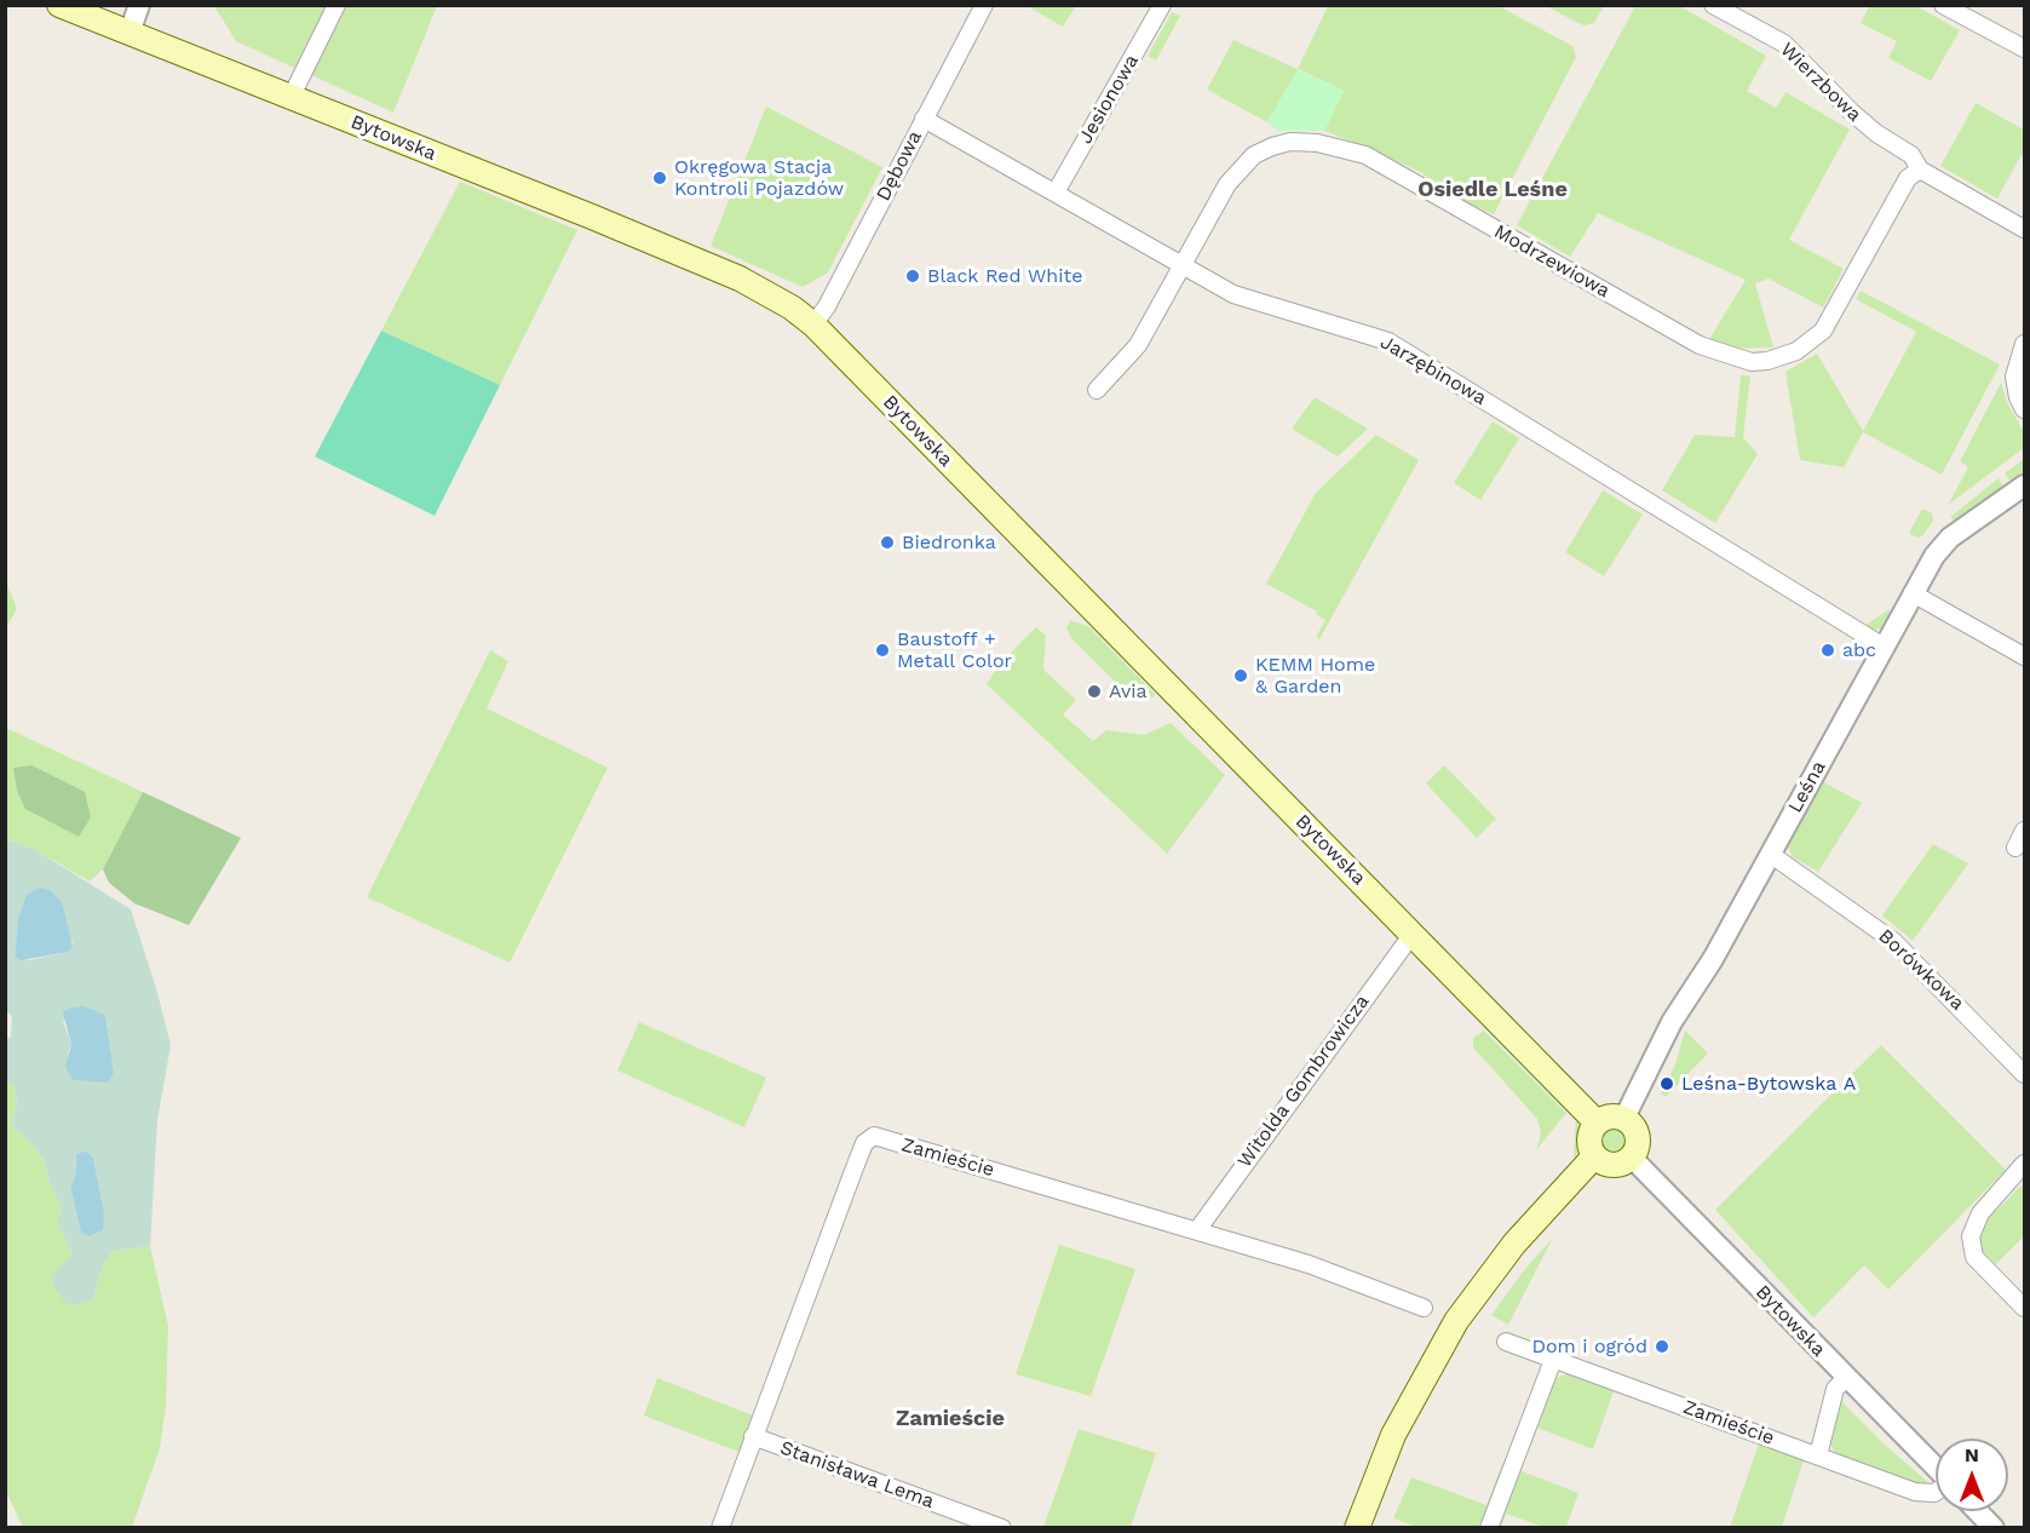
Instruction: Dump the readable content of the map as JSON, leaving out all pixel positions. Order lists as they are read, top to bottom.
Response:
{
  "streets": {
    "main road": ["Bytowska"],
    "street": [
      "Wierzbowa",
      "Jesionowa",
      "Dębowa",
      "Modrzewiowa",
      "Jarzębinowa",
      "Leśna",
      "Borówkowa",
      "Witolda Gombrowicza",
      "Zamieście",
      "Stanisława Lema"
    ]
  },
  "crossings": [
    ["Wierzbowa", "Modrzewiowa"],
    ["Jesionowa", "Jarzębinowa"],
    ["Bytowska", "Dębowa"],
    ["Bytowska", "Leśna"],
    ["Bytowska", "Witolda Gombrowicza"],
    ["Dębowa", "Jarzębinowa"],
    ["Modrzewiowa", "Jarzębinowa"],
    ["Jarzębinowa", "Leśna"],
    ["Leśna", "Borówkowa"],
    ["Witolda Gombrowicza", "Zamieście"],
    ["Zamieście", "Stanisława Lema"]
  ],
  "districts": ["Osiedle Leśne", "Zamieście"],
  "places": [
    "Okręgowa Stacja Kontroli Pojazdów",
    "Black Red White",
    "Biedronka",
    "Baustoff + Metall Color",
    "abc",
    "KEMM Home & Garden",
    "Avia",
    "Leśna-Bytowska A",
    "Dom i ogród"
  ],
  "north": "top"
}
